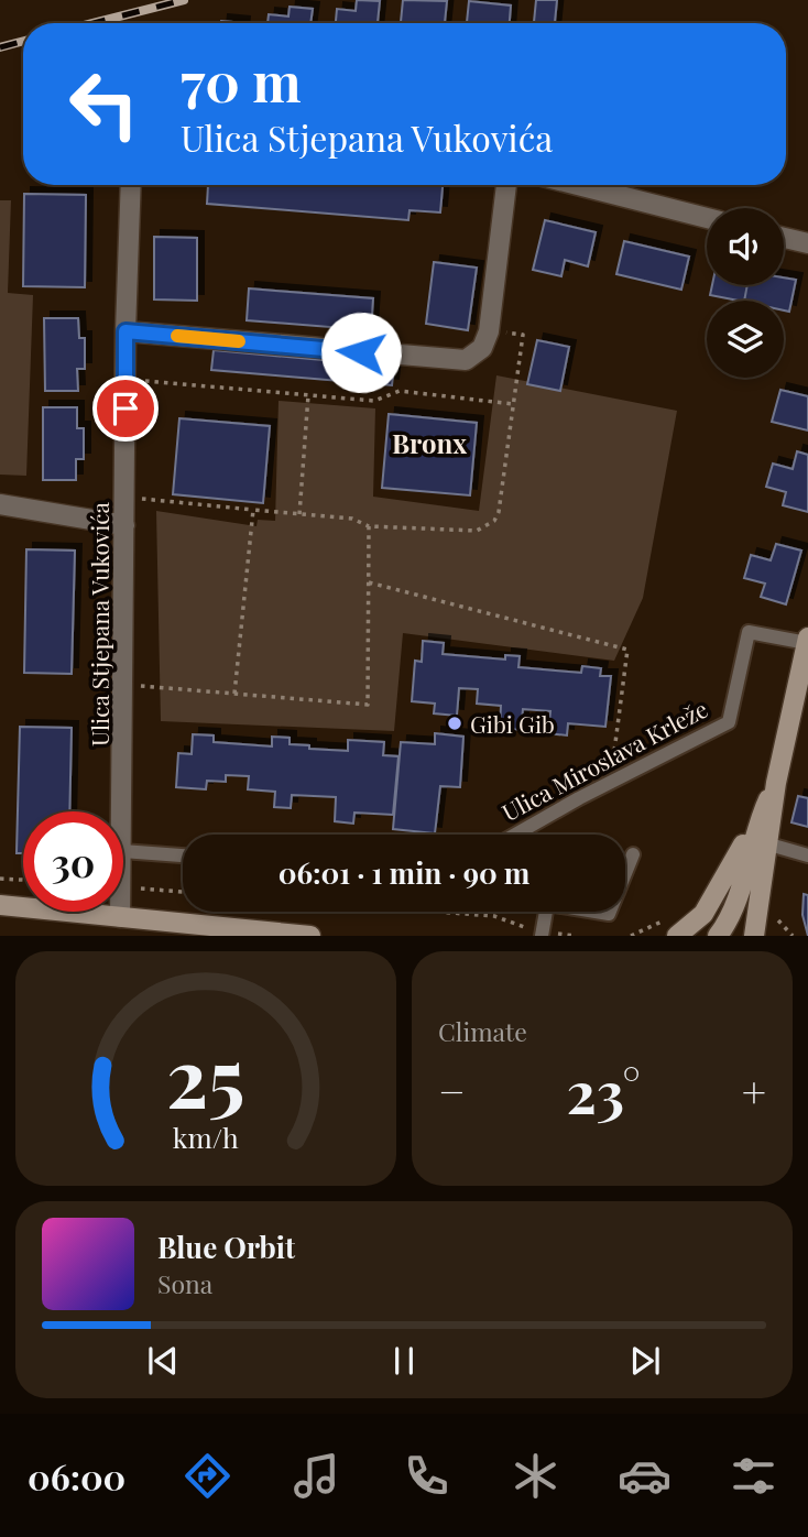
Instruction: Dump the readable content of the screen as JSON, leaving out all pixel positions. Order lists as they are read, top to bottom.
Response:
{
  "streets": {
    "street": ["Ulica Stjepana Vukovića"],
    "lane": ["Ulica Miroslava Krleže"]
  },
  "districts": ["Bronx"],
  "places": ["Gibi Gib"],
  "page": {
    "turn": ["70 m", "Ulica Stjepana Vukovića"],
    "limit": "30",
    "trip": "06:01 · 1 min · 90 m",
    "tile": "Climate",
    "heat": ["−", "23°", "+"],
    "song": ["Blue Orbit", "Sona"],
    "tabs": "06:00",
    "gauge": ["25", "km/h"]
  }
}
